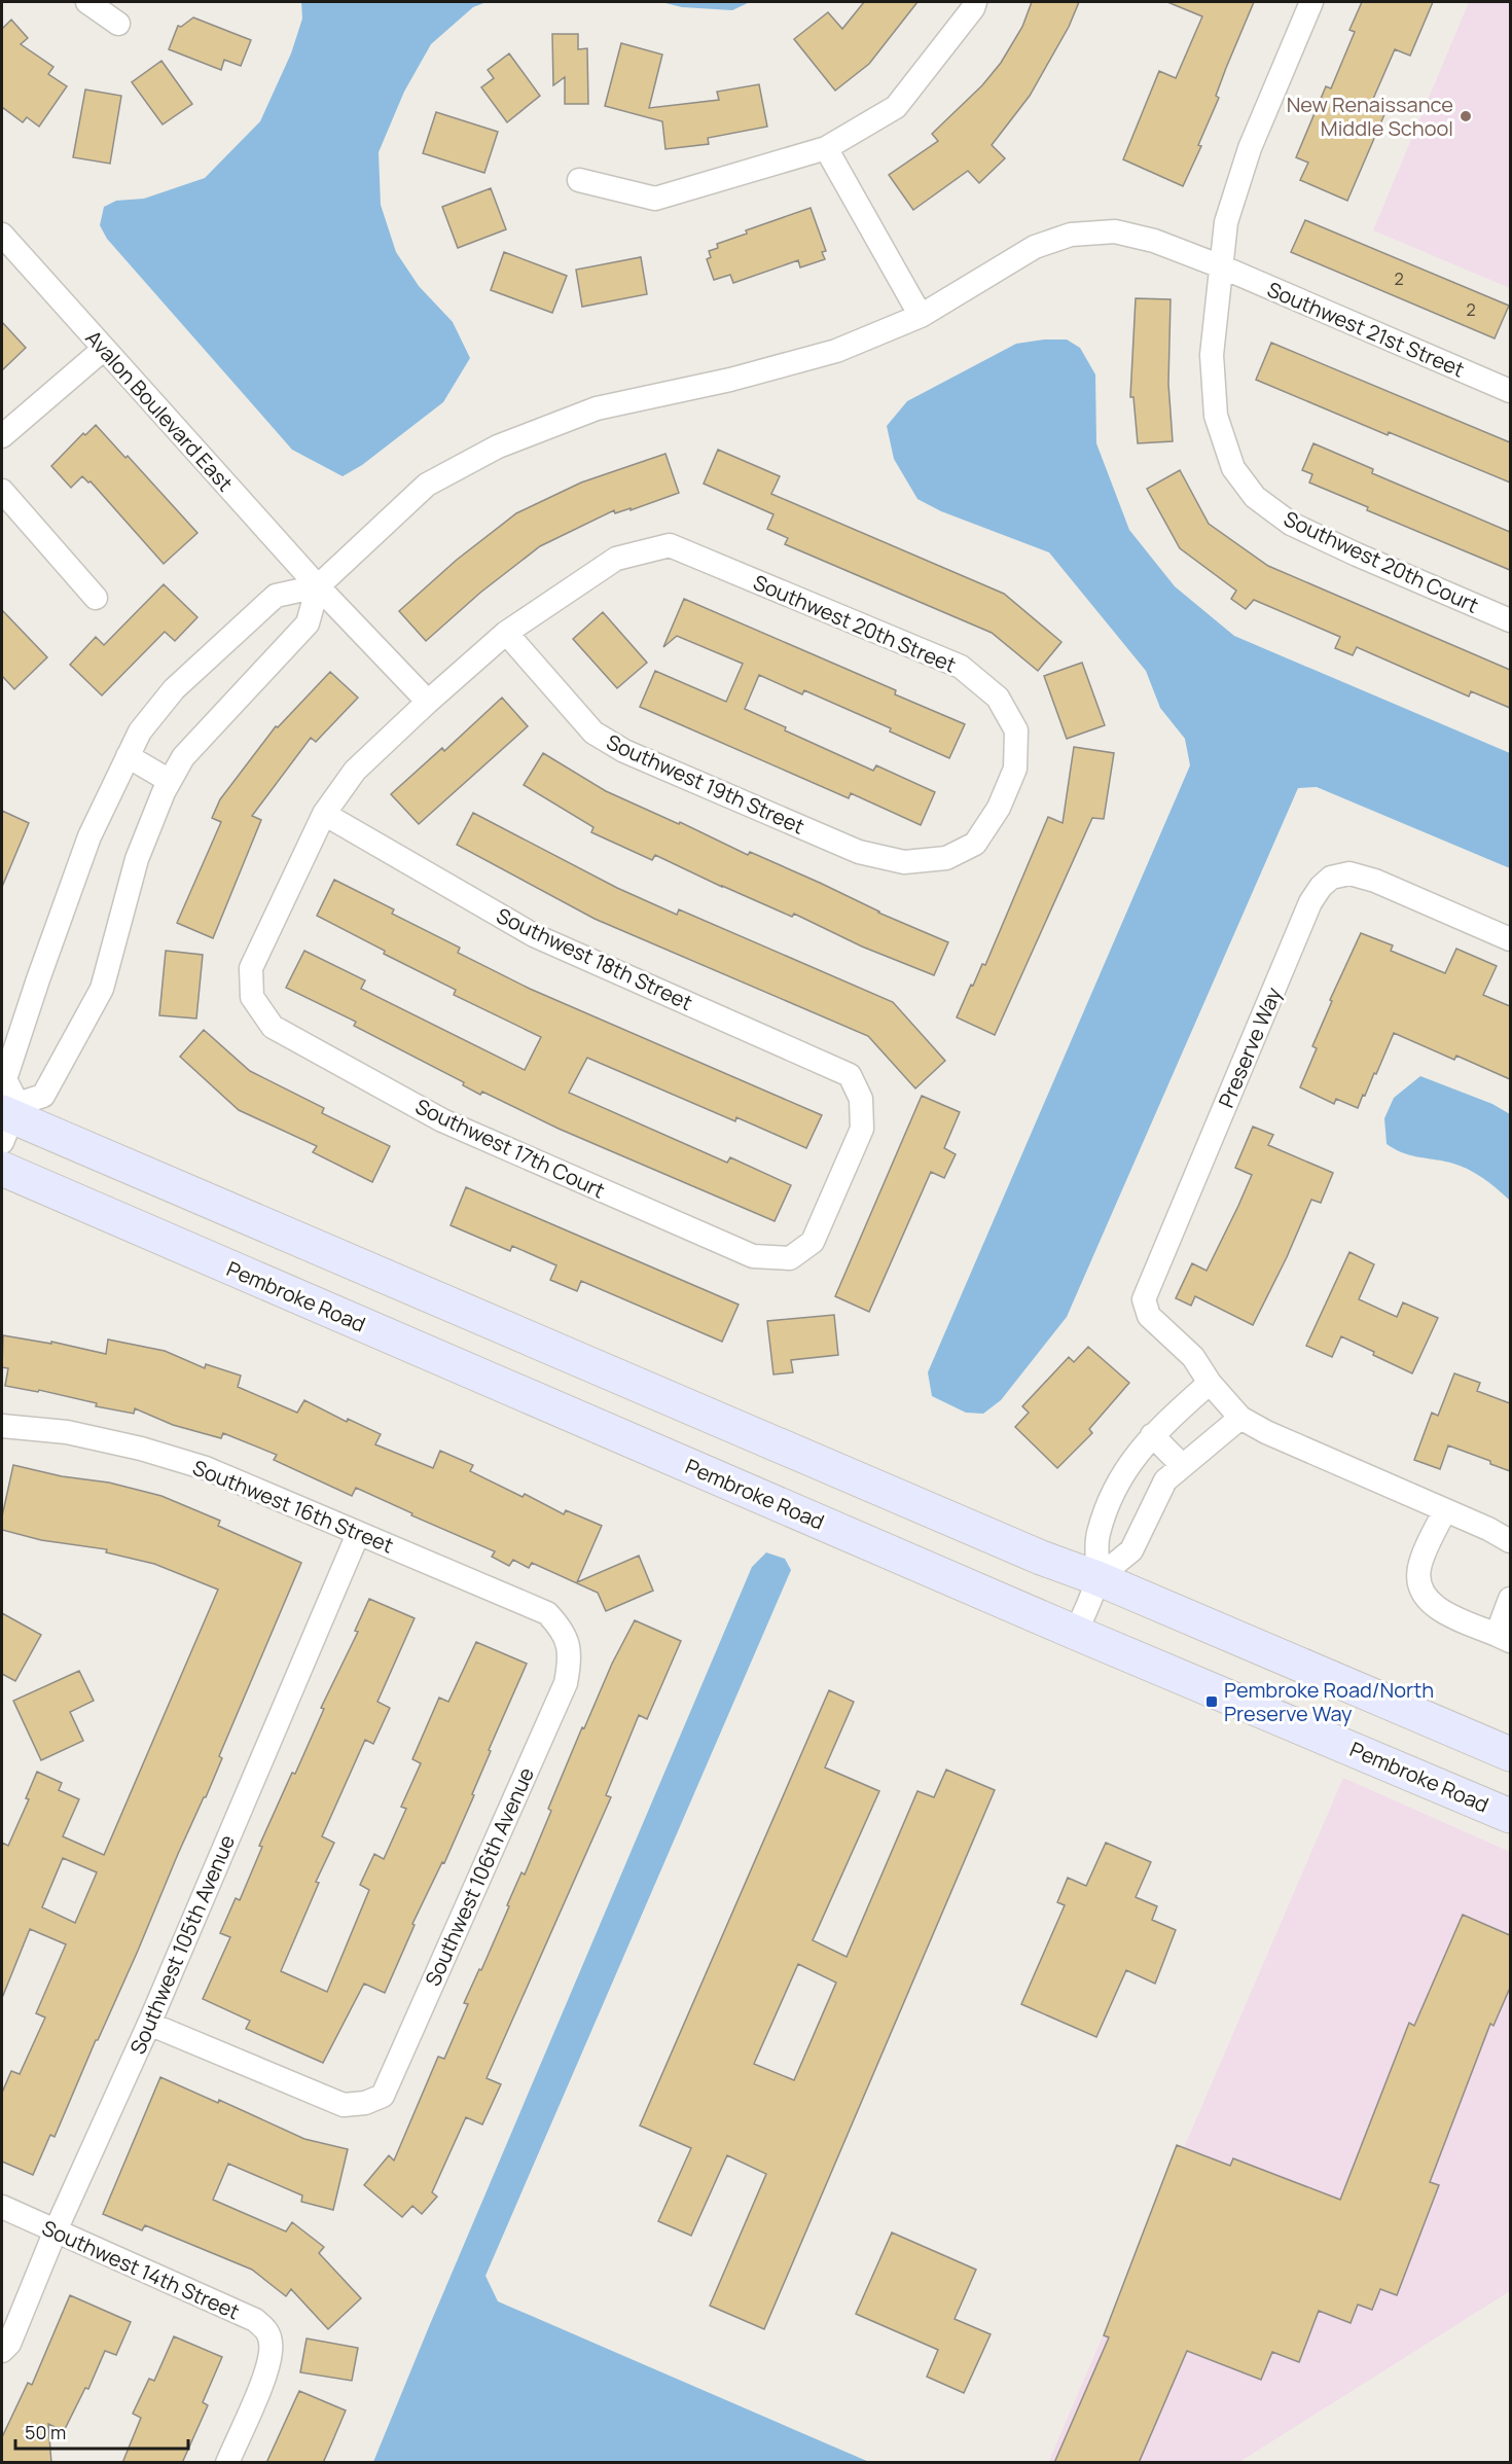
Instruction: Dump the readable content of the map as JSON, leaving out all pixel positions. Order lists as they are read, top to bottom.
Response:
{
  "streets": {
    "main road": ["Pembroke Road"],
    "street": [
      "Southwest 21st Street",
      "Avalon Boulevard East",
      "Southwest 20th Court",
      "Southwest 20th Street",
      "Southwest 19th Street",
      "Southwest 18th Street",
      "Preserve Way",
      "Southwest 17th Court",
      "Southwest 16th Street",
      "Southwest 106th Avenue",
      "Southwest 105th Avenue",
      "Southwest 14th Street"
    ]
  },
  "crossings": [
    ["Southwest 21st Street", "Avalon Boulevard East"],
    ["Southwest 21st Street", "Southwest 20th Court"],
    ["Southwest 20th Street", "Southwest 19th Street"],
    ["Southwest 18th Street", "Southwest 17th Court"],
    ["Southwest 16th Street", "Southwest 106th Avenue"],
    ["Southwest 16th Street", "Southwest 105th Avenue"],
    ["Southwest 106th Avenue", "Southwest 105th Avenue"],
    ["Southwest 105th Avenue", "Southwest 14th Street"]
  ],
  "places": {
    "other": ["New Renaissance Middle School"],
    "transit": ["Pembroke Road/North Preserve Way"]
  },
  "house_numbers": ["2", "2"],
  "scale_bar": "50 m"
}
